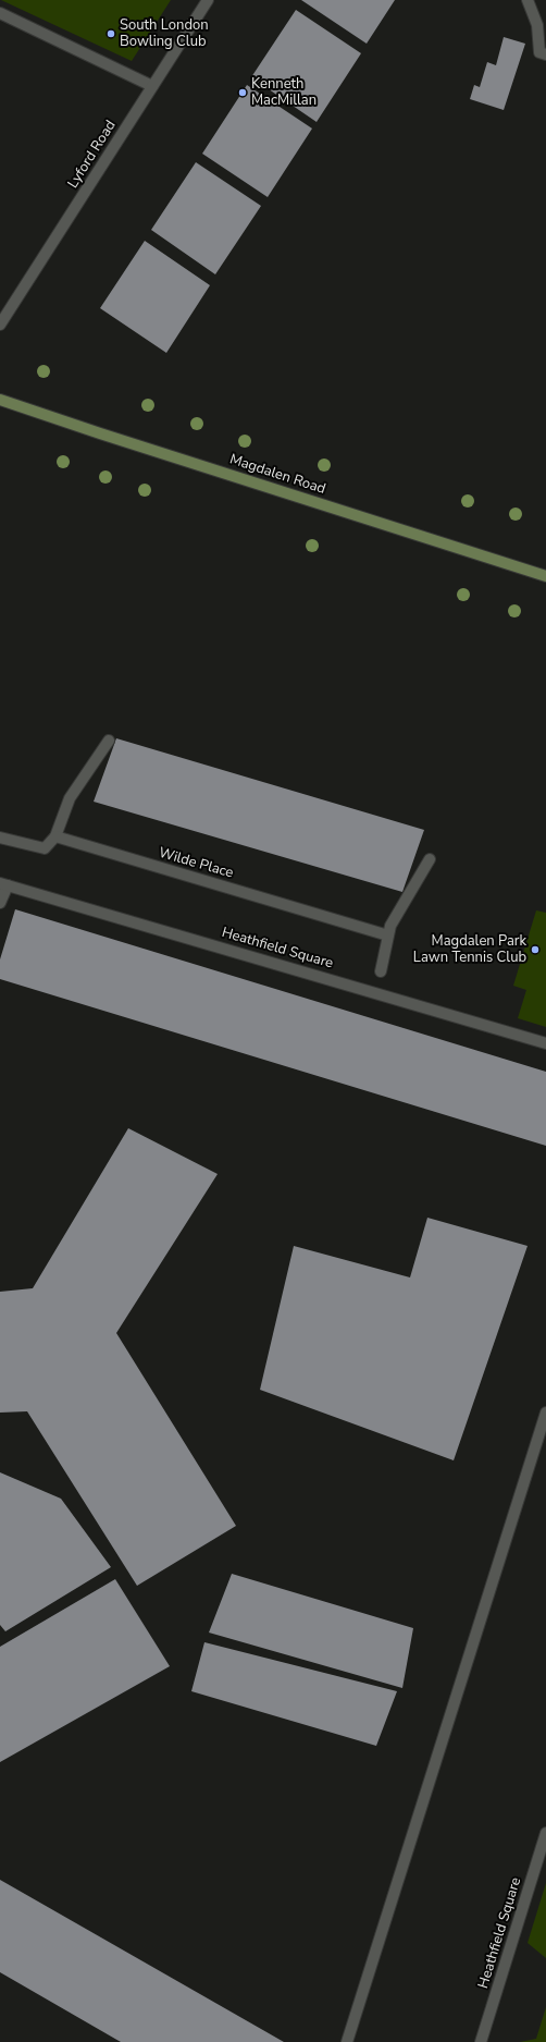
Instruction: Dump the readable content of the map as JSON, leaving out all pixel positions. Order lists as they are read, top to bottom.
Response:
{
  "streets": {
    "street": [
      "Lyford Road",
      "Magdalen Road",
      "Wilde Place",
      "Heathfield Square"
    ]
  },
  "places": ["South London Bowling Club", "Kenneth MacMillan", "Magdalen Park Lawn Tennis Club"]
}
